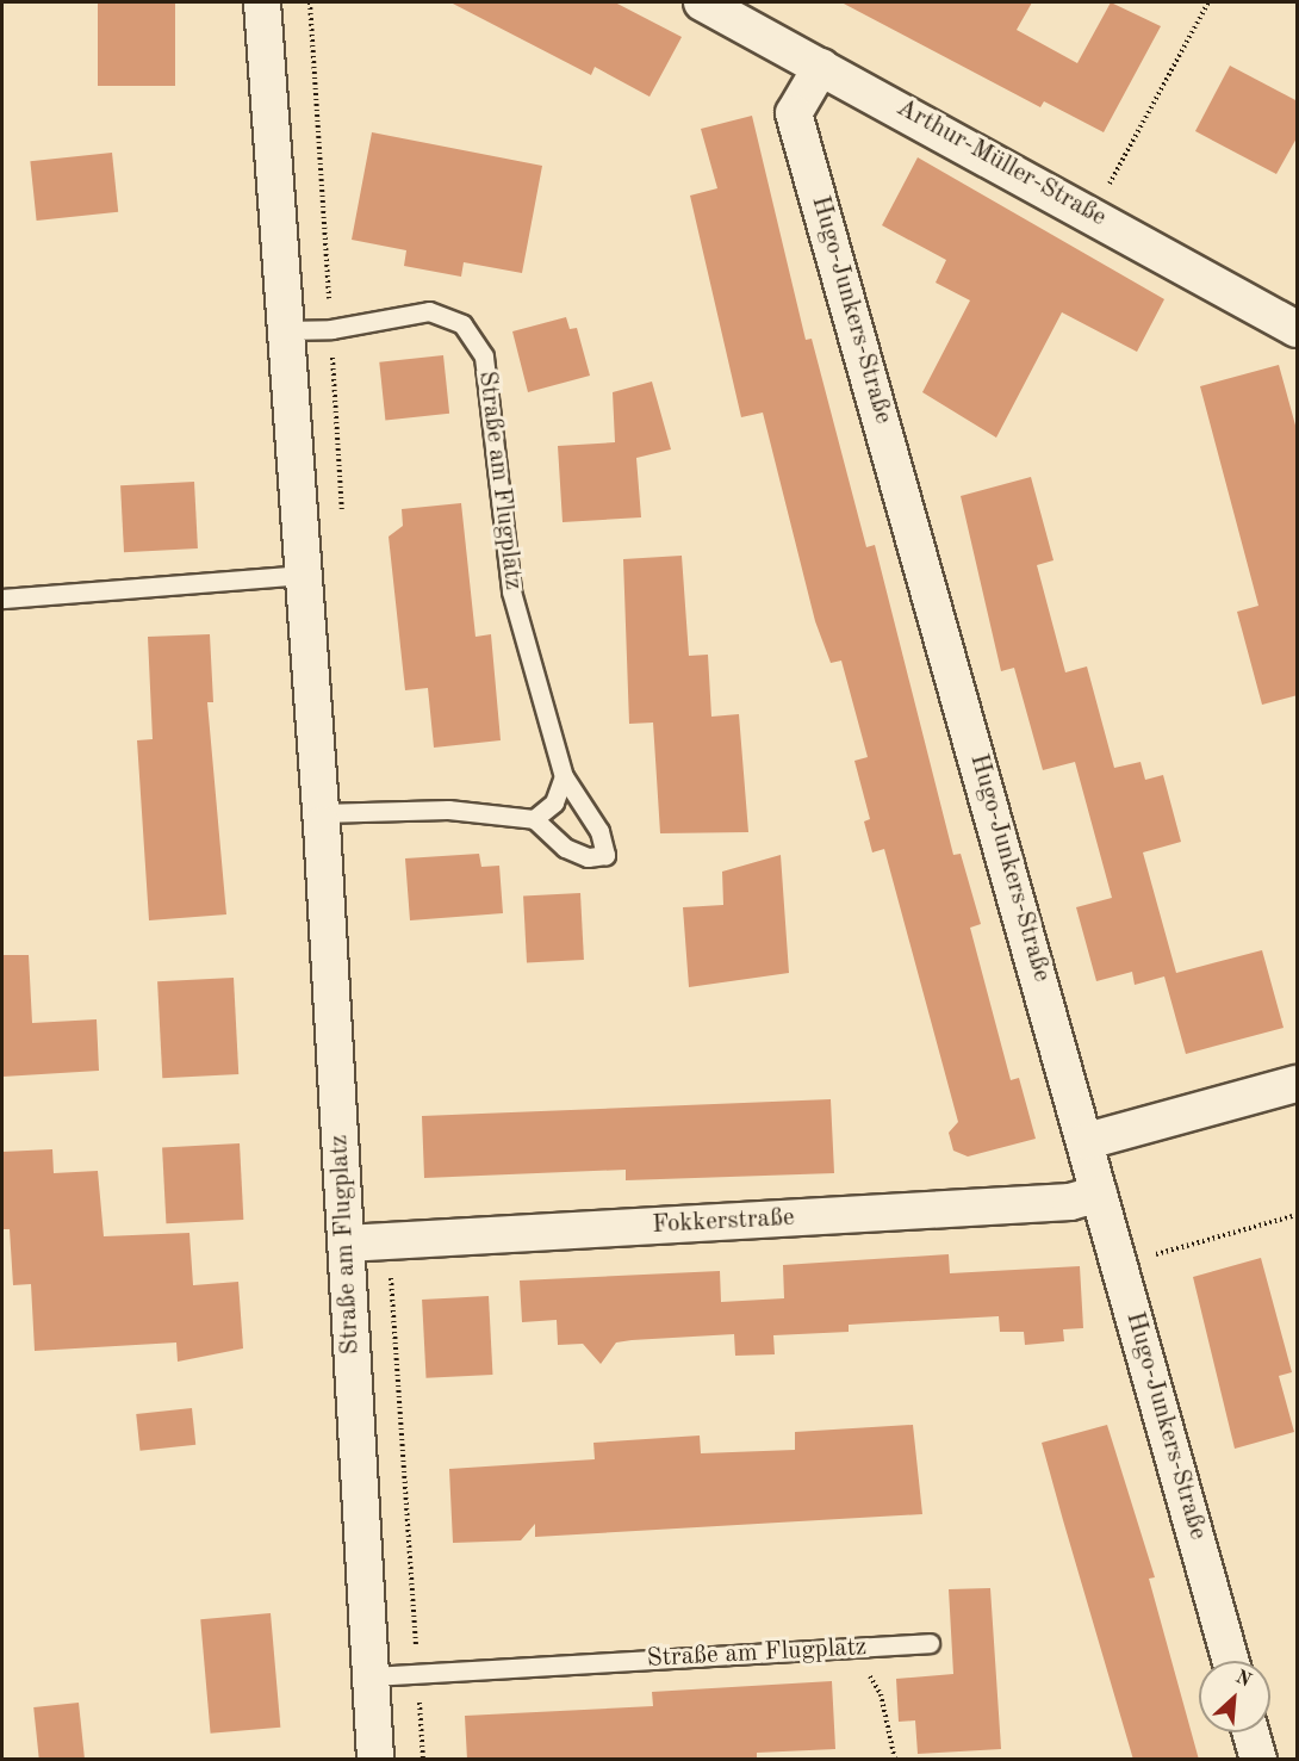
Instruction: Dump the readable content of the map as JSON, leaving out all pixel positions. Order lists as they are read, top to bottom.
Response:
{
  "streets": {
    "street": [
      "Arthur-Müller-Straße",
      "Hugo-Junkers-Straße",
      "Straße am Flugplatz",
      "Fokkerstraße"
    ]
  },
  "crossings": [
    ["Arthur-Müller-Straße", "Hugo-Junkers-Straße"],
    ["Hugo-Junkers-Straße", "Fokkerstraße"],
    ["Straße am Flugplatz", "Fokkerstraße"]
  ],
  "north": "top right"
}
